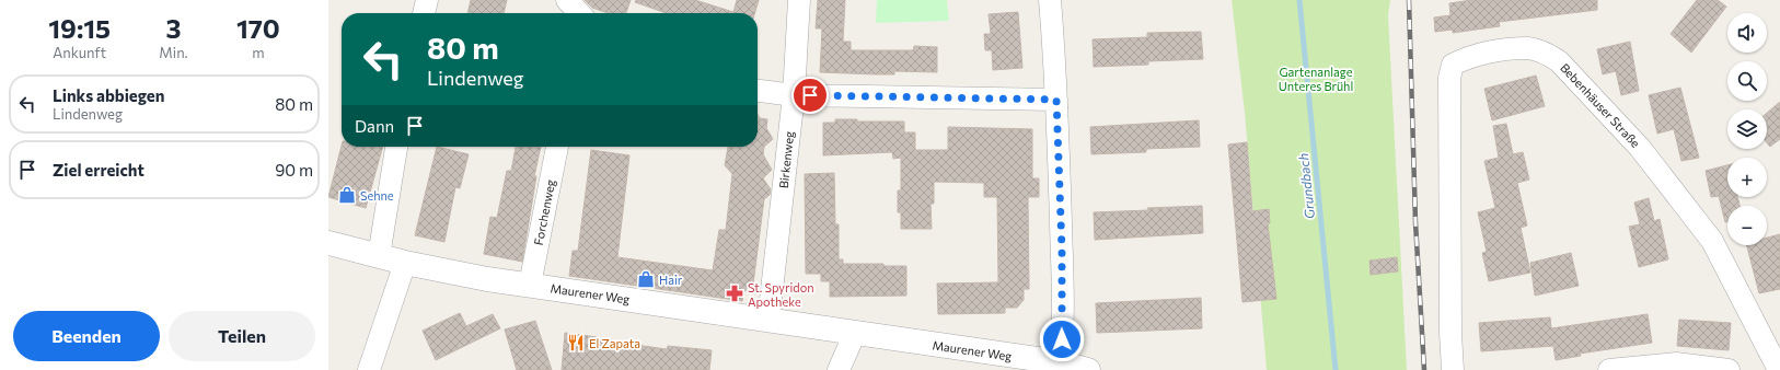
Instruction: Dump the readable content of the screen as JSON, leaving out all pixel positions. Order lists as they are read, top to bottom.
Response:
{
  "streets": {
    "street": [
      "Bebenhäuser Straße",
      "Birkenweg",
      "Forchenweg",
      "Maurener Weg"
    ]
  },
  "crossings": [
    ["Birkenweg", "Maurener Weg"],
    ["Forchenweg", "Maurener Weg"]
  ],
  "water": ["Grundbach"],
  "parks": ["Gartenanlage Unteres Brühl"],
  "places": {
    "shop": ["Sehne", "Hair"],
    "pharmacy": ["St. Spyridon Apotheke"],
    "restaurant": ["El Zapata"]
  },
  "page": {
    "eta": [
      "19:15",
      "Ankunft",
      "3",
      "Min.",
      "170",
      "m"
    ],
    "map_buttons": ["+", "−"],
    "turn": ["80 m", "Lindenweg"],
    "list": [
      {
        "name": "Links abbiegen",
        "note": "Lindenweg",
        "value": "80 m"
      },
      {
        "name": "Ziel erreicht",
        "value": "90 m"
      }
    ],
    "then": "Dann",
    "buttons": ["Beenden", "Teilen"]
  }
}
